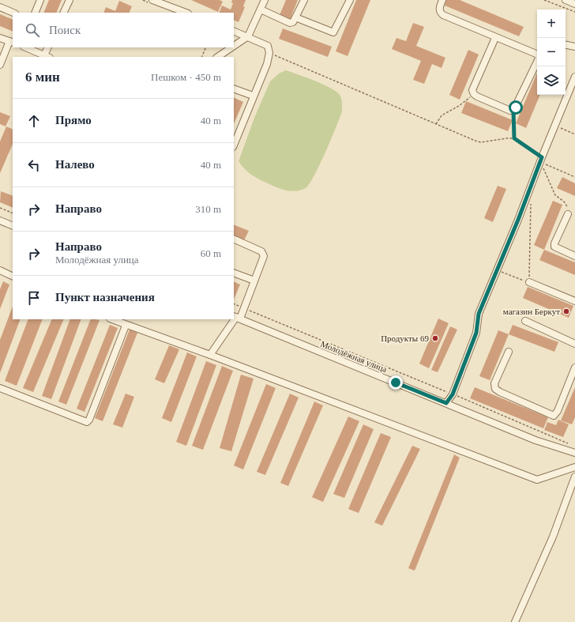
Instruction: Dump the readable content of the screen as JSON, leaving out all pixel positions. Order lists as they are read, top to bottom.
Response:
{
  "streets": {
    "street": ["Молодёжная улица"]
  },
  "places": ["магазин Беркут", "Продукты 69"],
  "page": {
    "map_buttons": ["+", "−"],
    "search": "Поиск",
    "heading": ["6 мин", "Пешком · 450 m"],
    "list": [
      ["Прямо", "40 m"],
      ["Налево", "40 m"],
      ["Направо", "310 m"],
      ["Направо", "Молодёжная улица", "60 m"],
      "Пункт назначения"
    ]
  }
}
